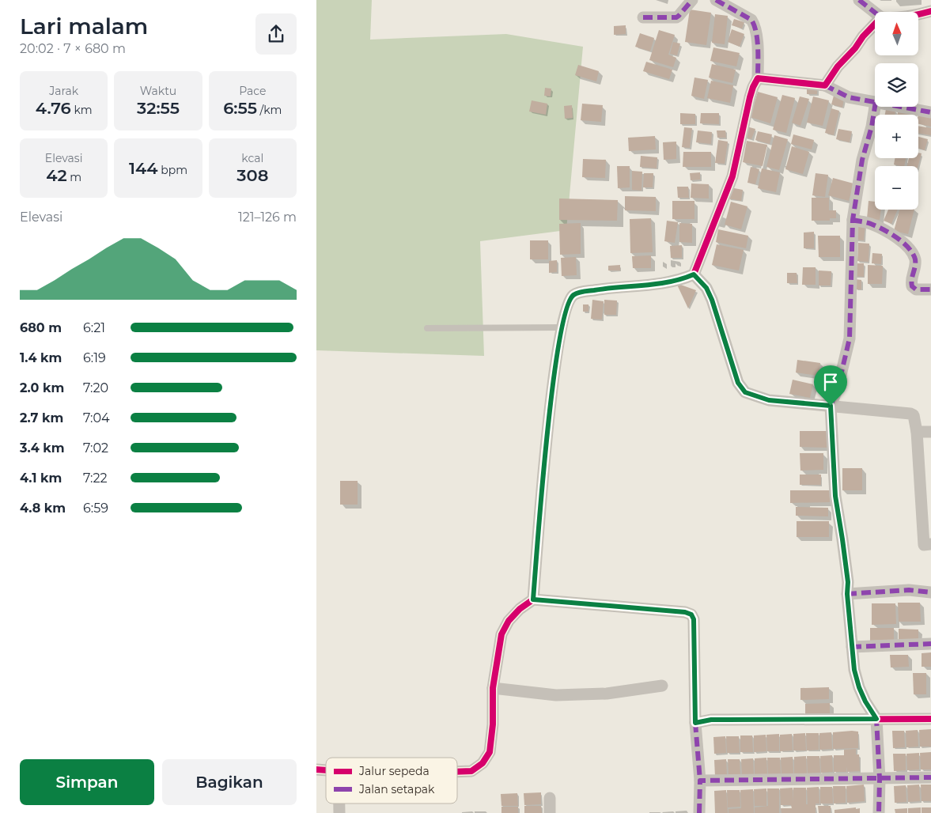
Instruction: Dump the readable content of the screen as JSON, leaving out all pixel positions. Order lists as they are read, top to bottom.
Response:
{
  "legend": ["Jalur sepeda", "Jalan setapak"],
  "north": "top",
  "page": {
    "heading": ["Lari malam", "20:02 · 7 × 680 m"],
    "map_buttons": ["+", "−"],
    "stats": [
      ["Jarak", "4.76 km"],
      ["Waktu", "32:55"],
      ["Pace", "6:55 /km"],
      ["Elevasi", "42 m"],
      ["144 bpm"],
      ["kcal", "308"]
    ],
    "chart": ["Elevasi", "121–126 m"],
    "list": [
      {
        "name": "680 m",
        "note": "6:21"
      },
      {
        "name": "1.4 km",
        "note": "6:19"
      },
      {
        "name": "2.0 km",
        "note": "7:20"
      },
      {
        "name": "2.7 km",
        "note": "7:04"
      },
      {
        "name": "3.4 km",
        "note": "7:02"
      },
      {
        "name": "4.1 km",
        "note": "7:22"
      },
      {
        "name": "4.8 km",
        "note": "6:59"
      }
    ],
    "buttons": ["Simpan", "Bagikan"]
  }
}
